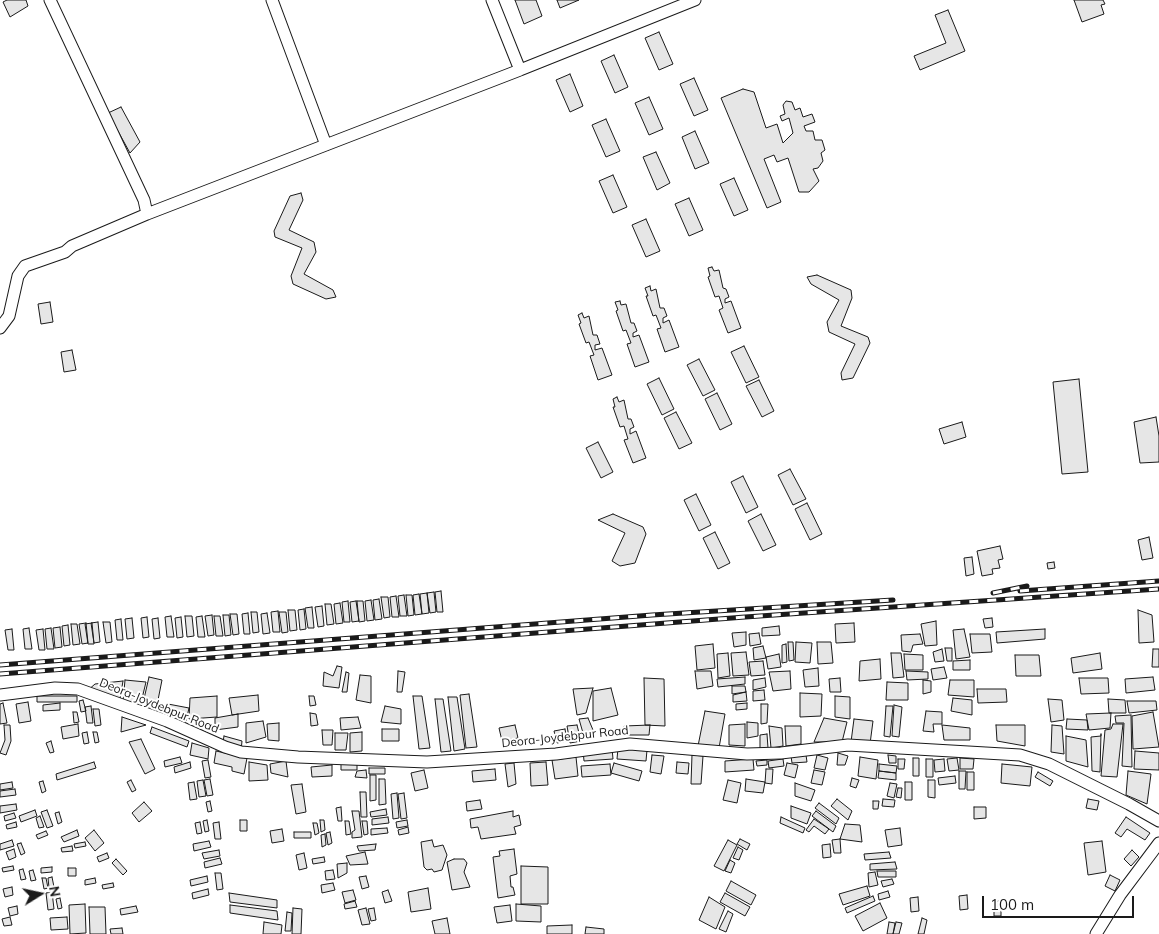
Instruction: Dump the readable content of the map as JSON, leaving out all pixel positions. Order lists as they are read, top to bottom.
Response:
{
  "streets": {
    "street": ["Deora-Joydebpur Road"]
  },
  "scale_bar": "100 m",
  "north": "right"
}
